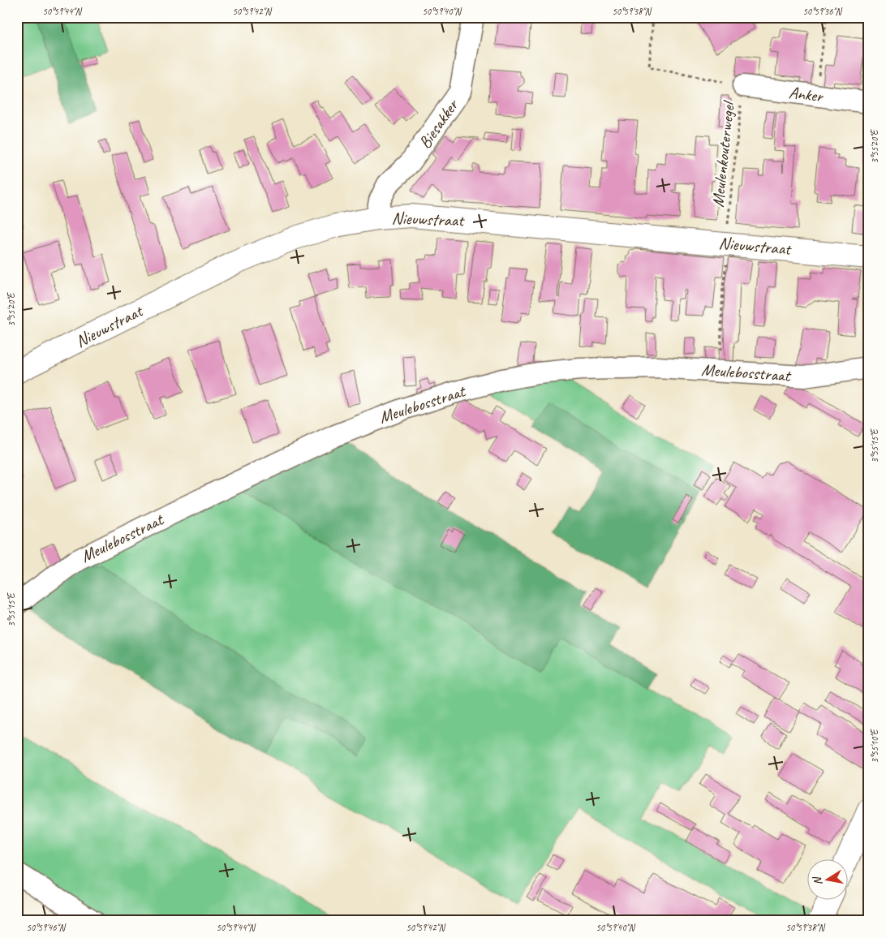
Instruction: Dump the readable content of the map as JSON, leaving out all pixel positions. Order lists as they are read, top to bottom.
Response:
{
  "streets": {
    "street": [
      "Anker",
      "Biesakker",
      "Nieuwstraat",
      "Meulebosstraat"
    ],
    "path": ["Meulenkouterwegel"]
  },
  "crossings": [
    ["Anker", "Meulenkouterwegel"],
    ["Biesakker", "Nieuwstraat"],
    ["Meulenkouterwegel", "Nieuwstraat"],
    ["Meulenkouterwegel", "Meulebosstraat"]
  ],
  "north": "left",
  "coordinates": [
    "50°59'44\"N",
    "50°59'42\"N",
    "50°59'40\"N",
    "50°59'38\"N",
    "50°59'36\"N",
    "3°55'20\"E",
    "3°55'15\"E",
    "3°55'10\"E",
    "50°59'46\"N"
  ]
}
